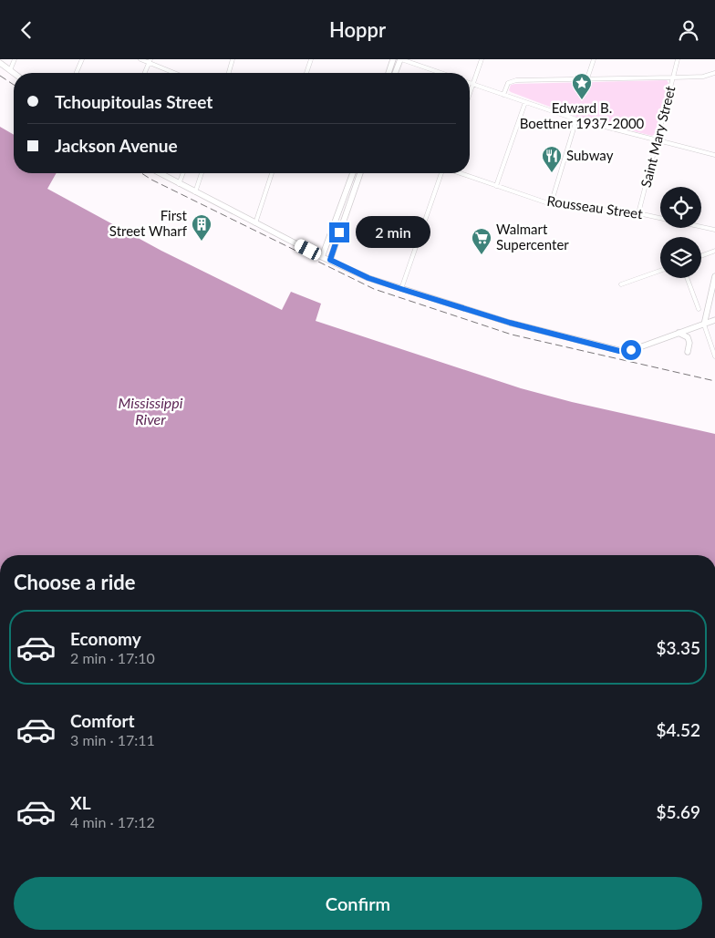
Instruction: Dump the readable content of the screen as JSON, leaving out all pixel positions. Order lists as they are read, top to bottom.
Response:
{
  "streets": {
    "street": ["Saint Mary Street", "Rousseau Street"]
  },
  "crossings": [
    ["Saint Mary Street", "Rousseau Street"]
  ],
  "water": ["Mississippi River"],
  "places": {
    "place": ["Edward B. Boettner 1937-2000"],
    "restaurant": ["Subway"],
    "building": ["First Street Wharf"],
    "supermarket": ["Walmart Supercenter"]
  },
  "page": {
    "header": "Hoppr",
    "banner": ["Tchoupitoulas Street", "Jackson Avenue"],
    "bubble": "2 min",
    "heading": "Choose a ride",
    "list": [
      {
        "name": "Economy",
        "note": "2 min · 17:10",
        "value": "$3.35"
      },
      {
        "name": "Comfort",
        "note": "3 min · 17:11",
        "value": "$4.52"
      },
      {
        "name": "XL",
        "note": "4 min · 17:12",
        "value": "$5.69"
      }
    ],
    "buttons": "Confirm"
  }
}
